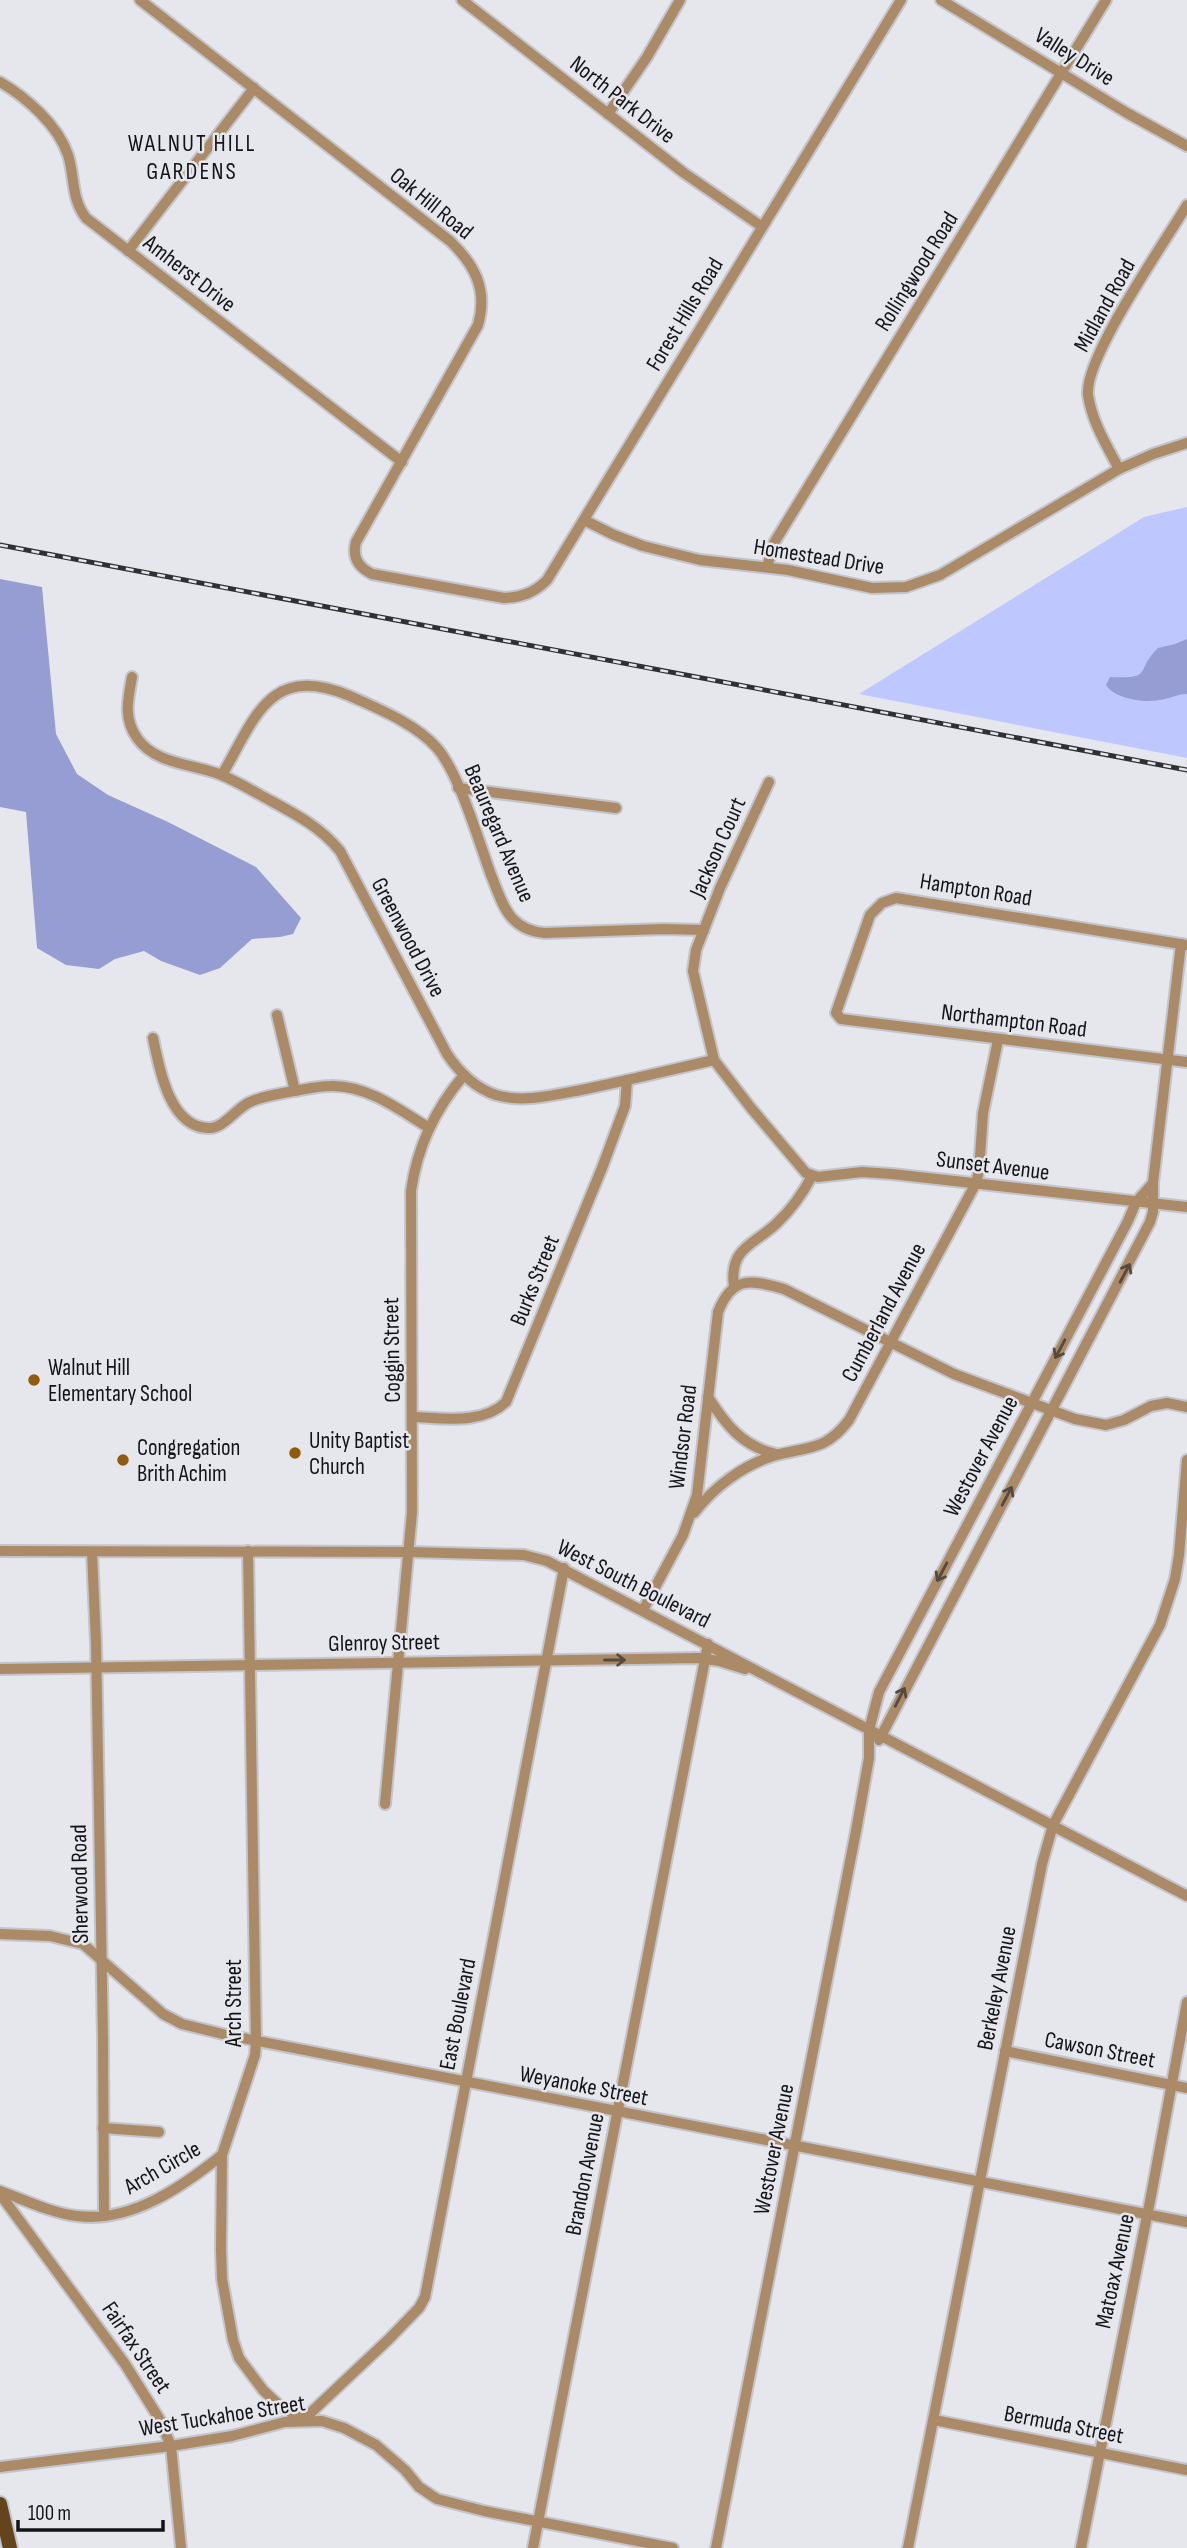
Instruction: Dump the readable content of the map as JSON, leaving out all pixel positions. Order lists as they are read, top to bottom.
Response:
{
  "streets": {
    "street": [
      "Valley Drive",
      "North Park Drive",
      "Oak Hill Road",
      "Rollingwood Road",
      "Amherst Drive",
      "Midland Road",
      "Forest Hills Road",
      "Homestead Drive",
      "Beauregard Avenue",
      "Jackson Court",
      "Hampton Road",
      "Greenwood Drive",
      "Northampton Road",
      "Sunset Avenue",
      "Burks Street",
      "Cumberland Avenue",
      "Coggin Street",
      "Windsor Road",
      "Westover Avenue",
      "West South Boulevard",
      "Glenroy Street",
      "Sherwood Road",
      "Berkeley Avenue",
      "Arch Street",
      "East Boulevard",
      "Cawson Street",
      "Weyanoke Street",
      "Arch Circle",
      "Brandon Avenue",
      "Matoax Avenue",
      "Fairfax Street",
      "West Tuckahoe Street",
      "Bermuda Street"
    ]
  },
  "crossings": [
    ["Valley Drive", "Rollingwood Road"],
    ["North Park Drive", "Forest Hills Road"],
    ["Oak Hill Road", "Amherst Drive"],
    ["Oak Hill Road", "Forest Hills Road"],
    ["Rollingwood Road", "Homestead Drive"],
    ["Midland Road", "Homestead Drive"],
    ["Forest Hills Road", "Homestead Drive"],
    ["Beauregard Avenue", "Jackson Court"],
    ["Beauregard Avenue", "Greenwood Drive"],
    ["Hampton Road", "Northampton Road"],
    ["Hampton Road", "Westover Avenue"],
    ["Greenwood Drive", "Burks Street"],
    ["Greenwood Drive", "Coggin Street"],
    ["Northampton Road", "Cumberland Avenue"],
    ["Northampton Road", "Westover Avenue"],
    ["Sunset Avenue", "Cumberland Avenue"],
    ["Sunset Avenue", "Westover Avenue"],
    ["Burks Street", "Coggin Street"],
    ["Cumberland Avenue", "Windsor Road"],
    ["Coggin Street", "West South Boulevard"],
    ["Coggin Street", "Glenroy Street"],
    ["Windsor Road", "West South Boulevard"],
    ["Westover Avenue", "West South Boulevard"],
    ["Westover Avenue", "Weyanoke Street"],
    ["West South Boulevard", "Glenroy Street"],
    ["West South Boulevard", "Sherwood Road"],
    ["West South Boulevard", "Berkeley Avenue"],
    ["West South Boulevard", "Arch Street"],
    ["West South Boulevard", "East Boulevard"],
    ["West South Boulevard", "Brandon Avenue"],
    ["Glenroy Street", "Sherwood Road"],
    ["Glenroy Street", "Arch Street"],
    ["Glenroy Street", "East Boulevard"],
    ["Glenroy Street", "Brandon Avenue"],
    ["Sherwood Road", "Weyanoke Street"],
    ["Sherwood Road", "Arch Circle"],
    ["Berkeley Avenue", "Cawson Street"],
    ["Berkeley Avenue", "Weyanoke Street"],
    ["Berkeley Avenue", "Bermuda Street"],
    ["Arch Street", "East Boulevard"],
    ["Arch Street", "Weyanoke Street"],
    ["Arch Street", "Arch Circle"],
    ["Arch Street", "West Tuckahoe Street"],
    ["East Boulevard", "Weyanoke Street"],
    ["East Boulevard", "West Tuckahoe Street"],
    ["Cawson Street", "Matoax Avenue"],
    ["Weyanoke Street", "Brandon Avenue"],
    ["Weyanoke Street", "Matoax Avenue"],
    ["Arch Circle", "Fairfax Street"],
    ["Brandon Avenue", "West Tuckahoe Street"],
    ["Matoax Avenue", "Bermuda Street"],
    ["Fairfax Street", "West Tuckahoe Street"]
  ],
  "districts": ["WALNUT HILL GARDENS"],
  "places": ["Walnut Hill Elementary School", "Unity Baptist Church", "Congregation Brith Achim"],
  "scale_bar": "100 m"
}
